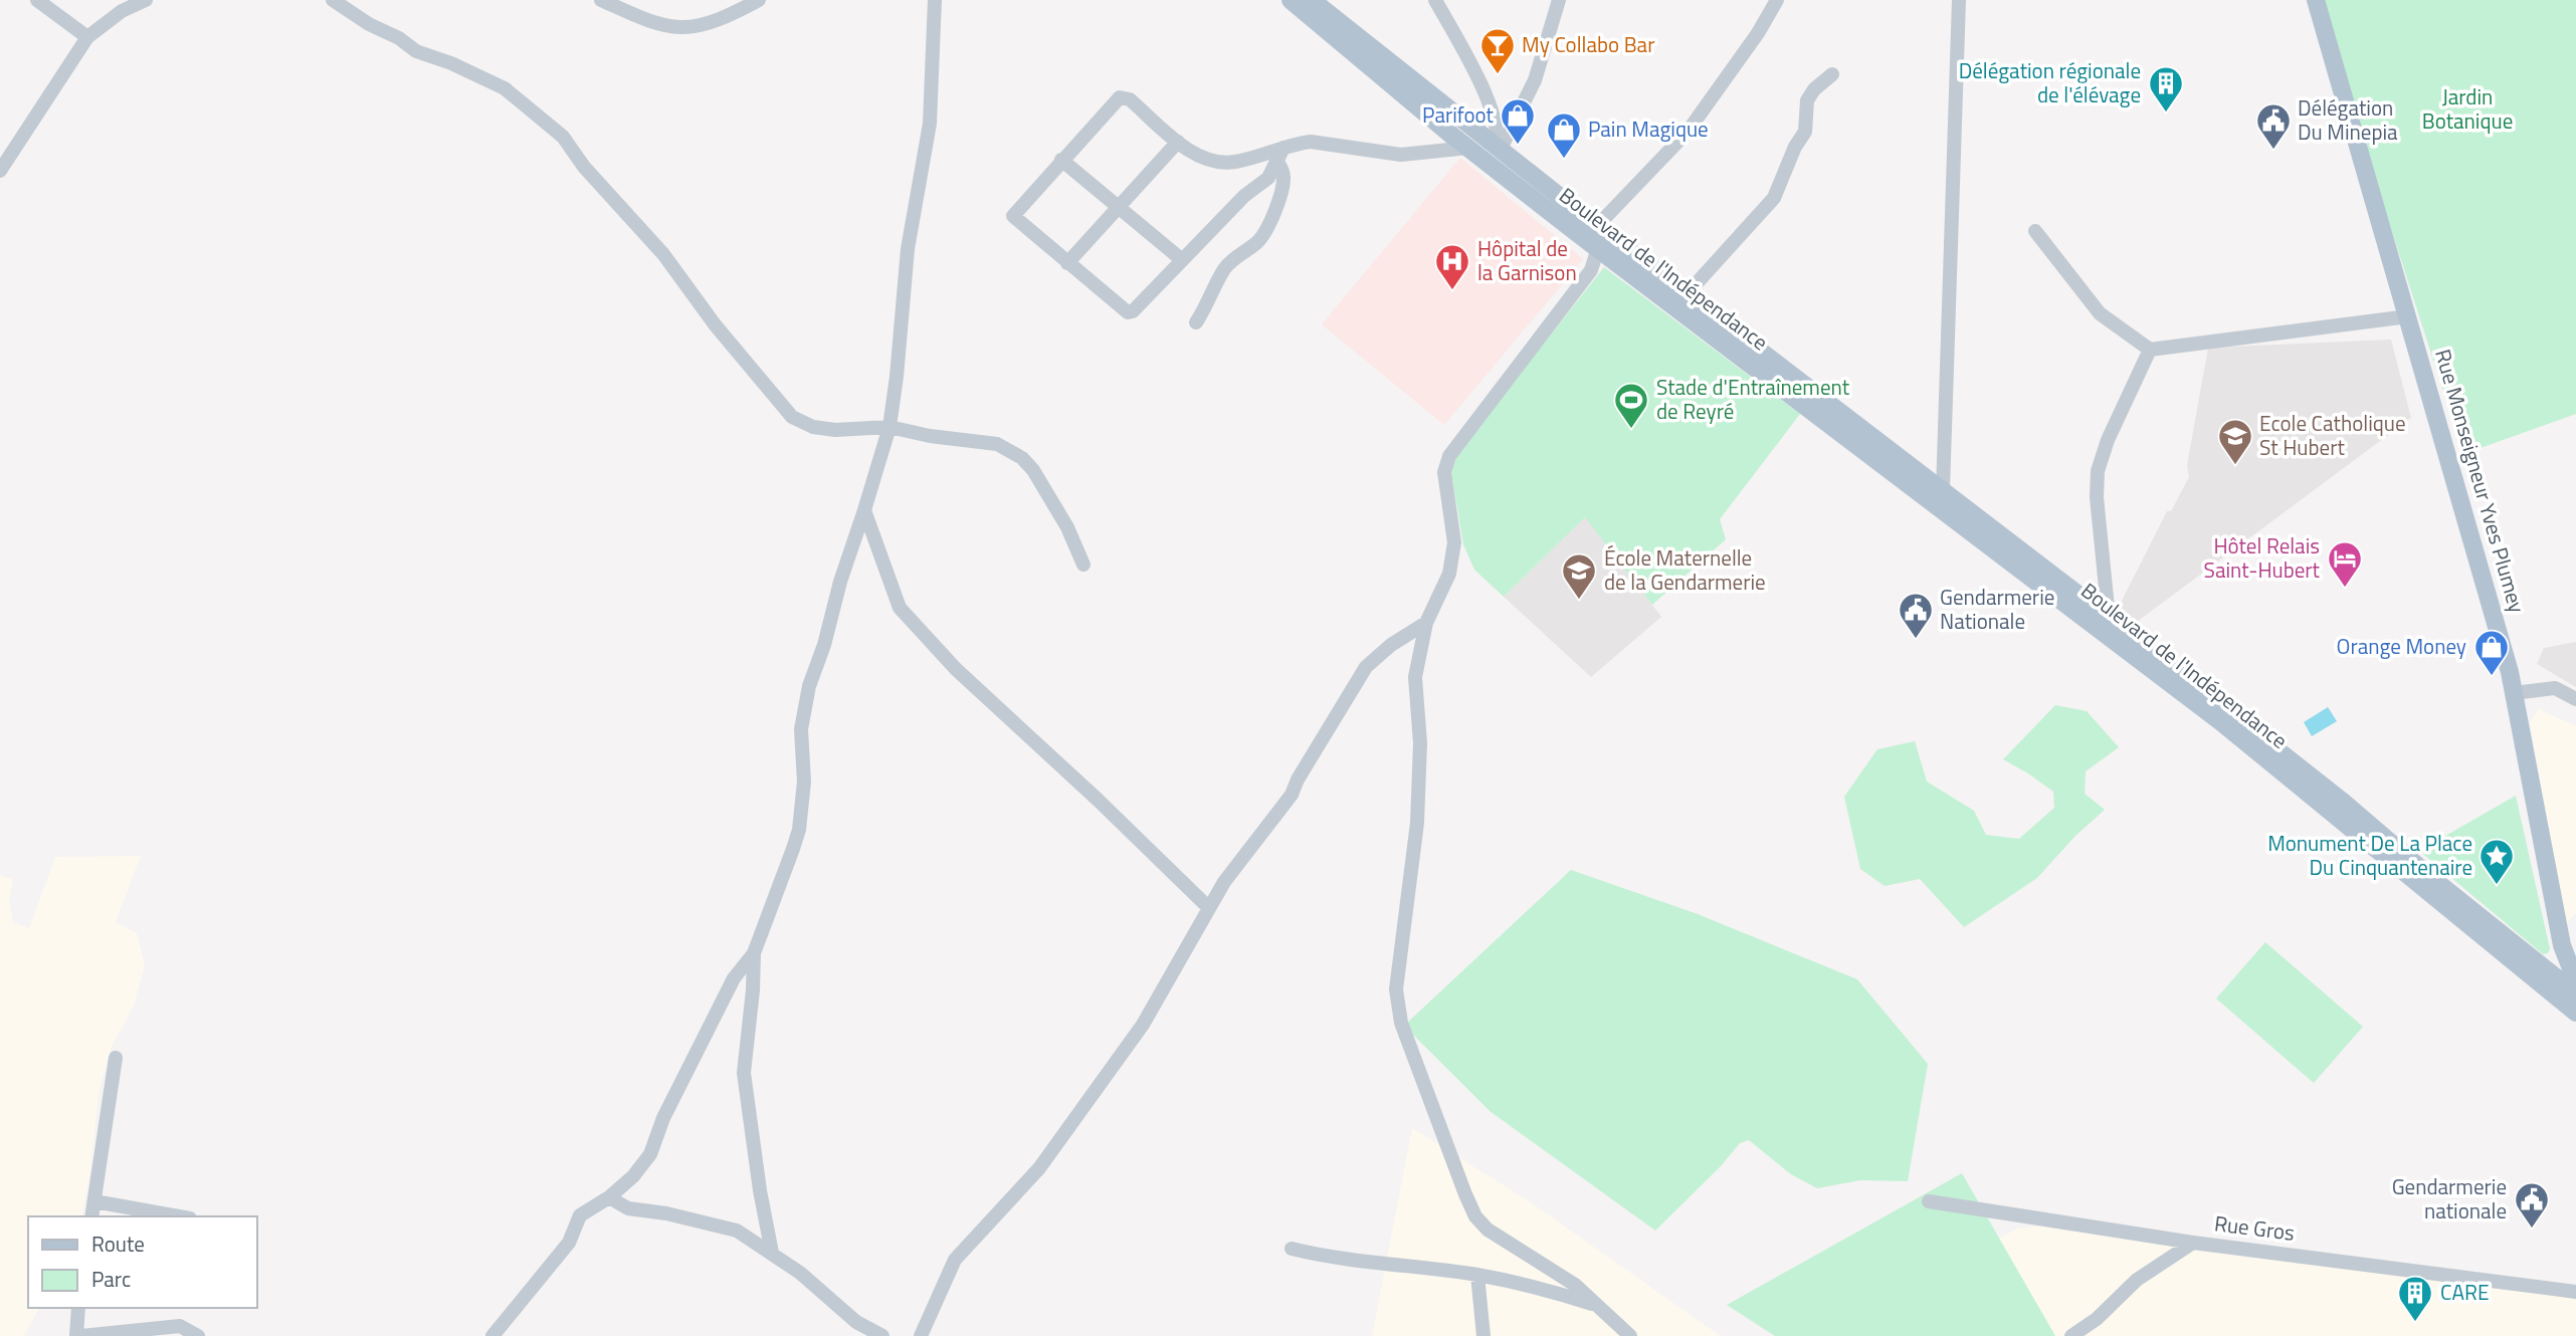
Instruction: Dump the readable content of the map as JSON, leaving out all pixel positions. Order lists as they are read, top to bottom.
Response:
{
  "streets": {
    "main road": ["Boulevard de l'Indépendance", "Rue Monseigneur Yves Plumey"],
    "street": ["Rue Gros"]
  },
  "parks": ["Jardin Botanique"],
  "places": {
    "bar": ["My Collabo Bar"],
    "building": ["Délégation régionale de l'élévage", "CARE"],
    "shop": ["Parifoot", "Pain Magique", "Orange Money"],
    "public building": ["Délégation Du Minepia", "Gendarmerie Nationale", "Gendarmerie nationale"],
    "hospital": ["Hôpital de la Garnison"],
    "sports": ["Stade d'Entraînement de Reyré"],
    "school or university": ["Ecole Catholique St Hubert", "École Maternelle de la Gendarmerie"],
    "hotel": ["Hôtel Relais Saint-Hubert"],
    "place": ["Monument De La Place Du Cinquantenaire"]
  },
  "legend": ["Route", "Parc"]
}
